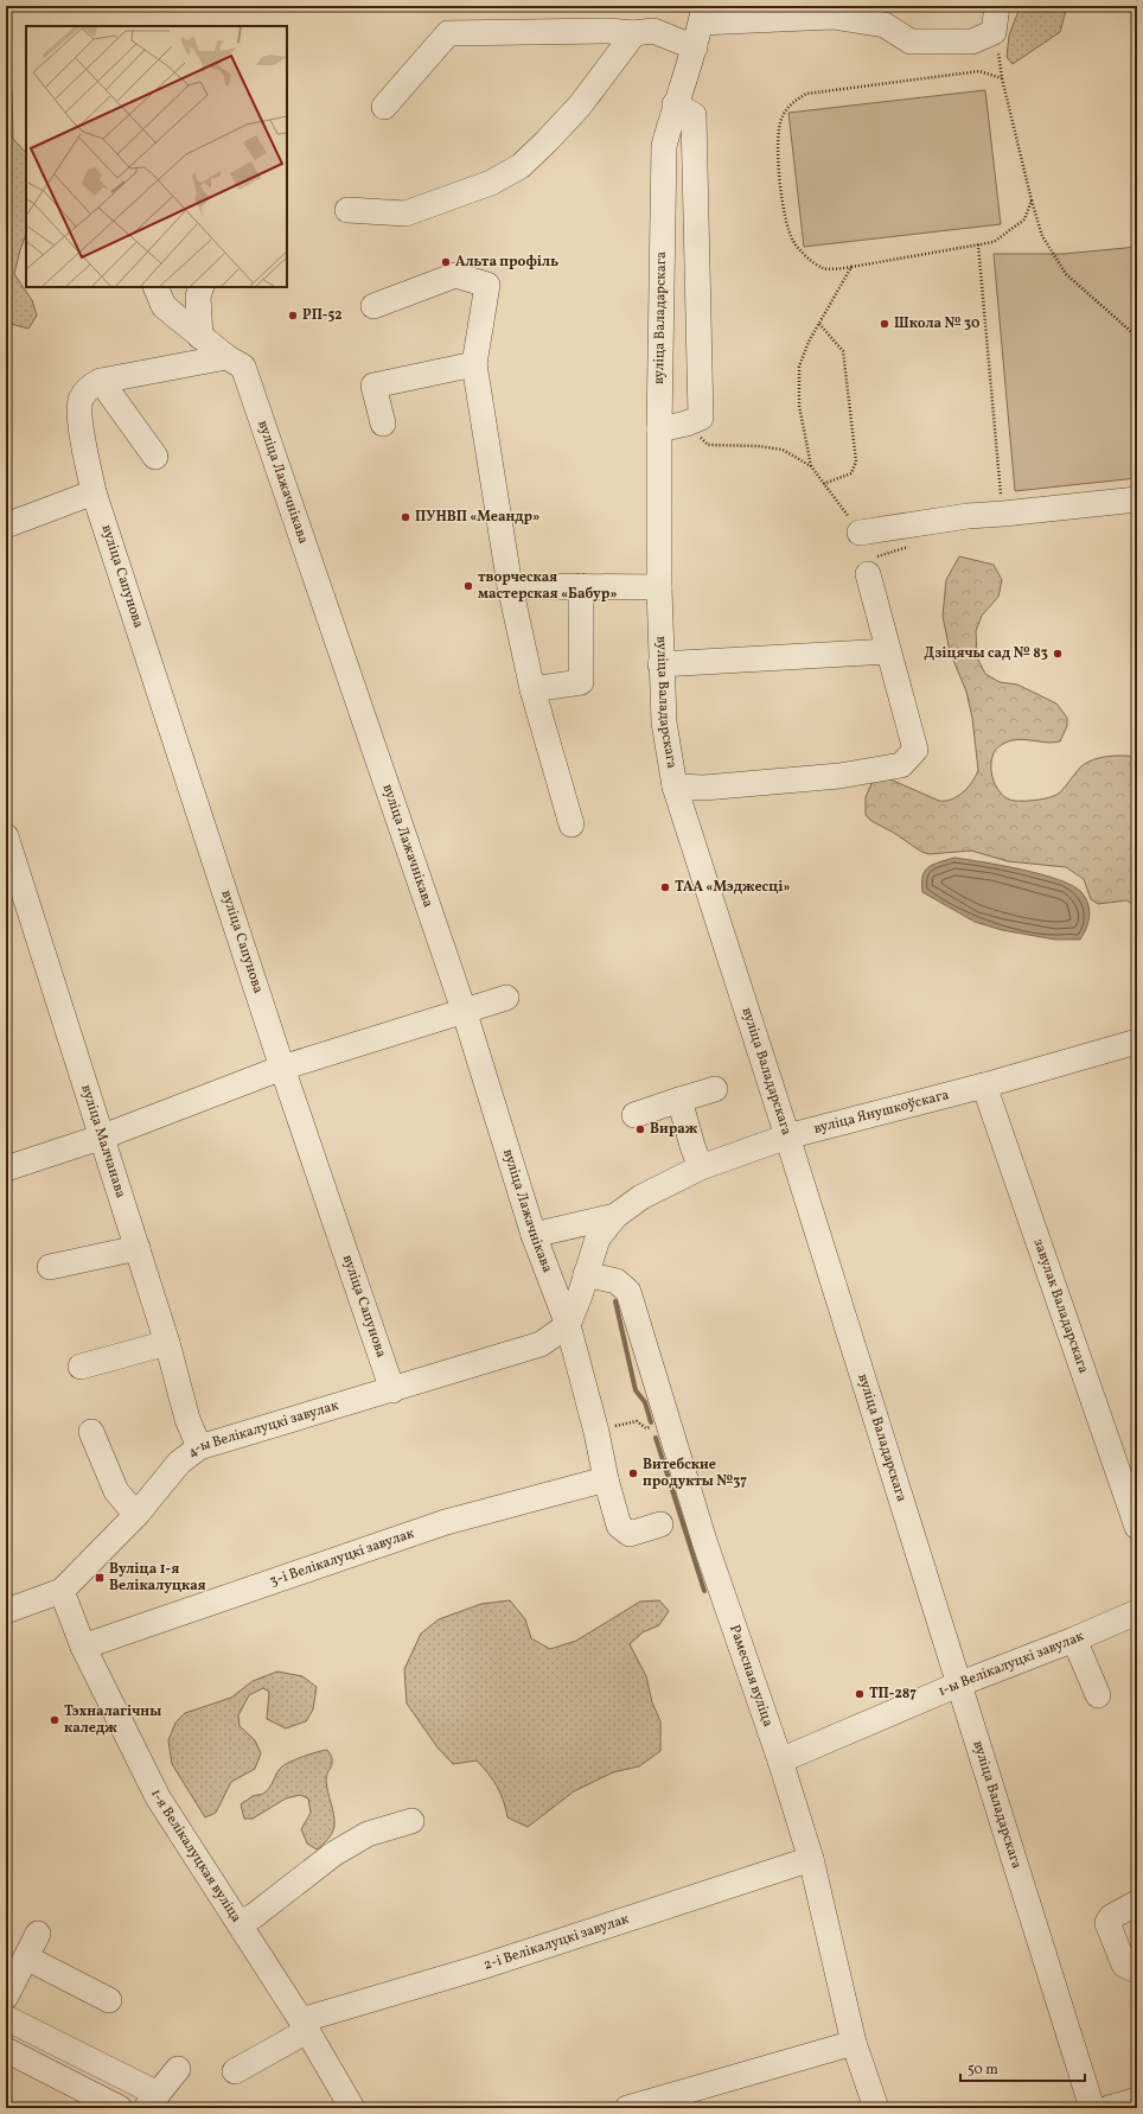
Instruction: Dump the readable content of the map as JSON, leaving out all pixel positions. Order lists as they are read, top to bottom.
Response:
{
  "streets": {
    "street": [
      "вуліца Валадарскага",
      "вуліца Лажачнікава",
      "вуліца Сапунова",
      "вуліца Янушкоўскага",
      "вуліца Малчанава",
      "завулак Валадарскага",
      "4-ы Велікалуцкі завулак",
      "3-і Велікалуцкі завулак",
      "1-ы Велікалуцкі завулак",
      "Рамесная вуліца",
      "1-я Велікалуцкая вуліца",
      "2-і Велікалуцкі завулак"
    ]
  },
  "crossings": [
    ["вуліца Валадарскага", "вуліца Янушкоўскага"],
    ["вуліца Валадарскага", "1-ы Велікалуцкі завулак"],
    ["вуліца Лажачнікава", "вуліца Янушкоўскага"],
    ["вуліца Лажачнікава", "4-ы Велікалуцкі завулак"],
    ["вуліца Лажачнікава", "3-і Велікалуцкі завулак"],
    ["вуліца Сапунова", "4-ы Велікалуцкі завулак"],
    ["вуліца Янушкоўскага", "завулак Валадарскага"],
    ["вуліца Янушкоўскага", "4-ы Велікалуцкі завулак"],
    ["вуліца Янушкоўскага", "Рамесная вуліца"],
    ["вуліца Малчанава", "4-ы Велікалуцкі завулак"],
    ["4-ы Велікалуцкі завулак", "1-я Велікалуцкая вуліца"],
    ["3-і Велікалуцкі завулак", "1-я Велікалуцкая вуліца"],
    ["1-ы Велікалуцкі завулак", "Рамесная вуліца"],
    ["Рамесная вуліца", "2-і Велікалуцкі завулак"],
    ["1-я Велікалуцкая вуліца", "2-і Велікалуцкі завулак"]
  ],
  "places": {
    "other": [
      "Альта профіль",
      "РП-52",
      "Школа № 30",
      "ПУНВП «Меандр»",
      "творческая мастерская «Бабур»",
      "Дзіцячы сад № 83",
      "ТАА «Мэджесці»",
      "Вираж",
      "Витебские продукты №37",
      "ТП-287",
      "Тэхналагічны каледж"
    ],
    "transit": ["Вуліца 1-я Велікалуцкая"]
  },
  "scale_bar": "50 m"
}
